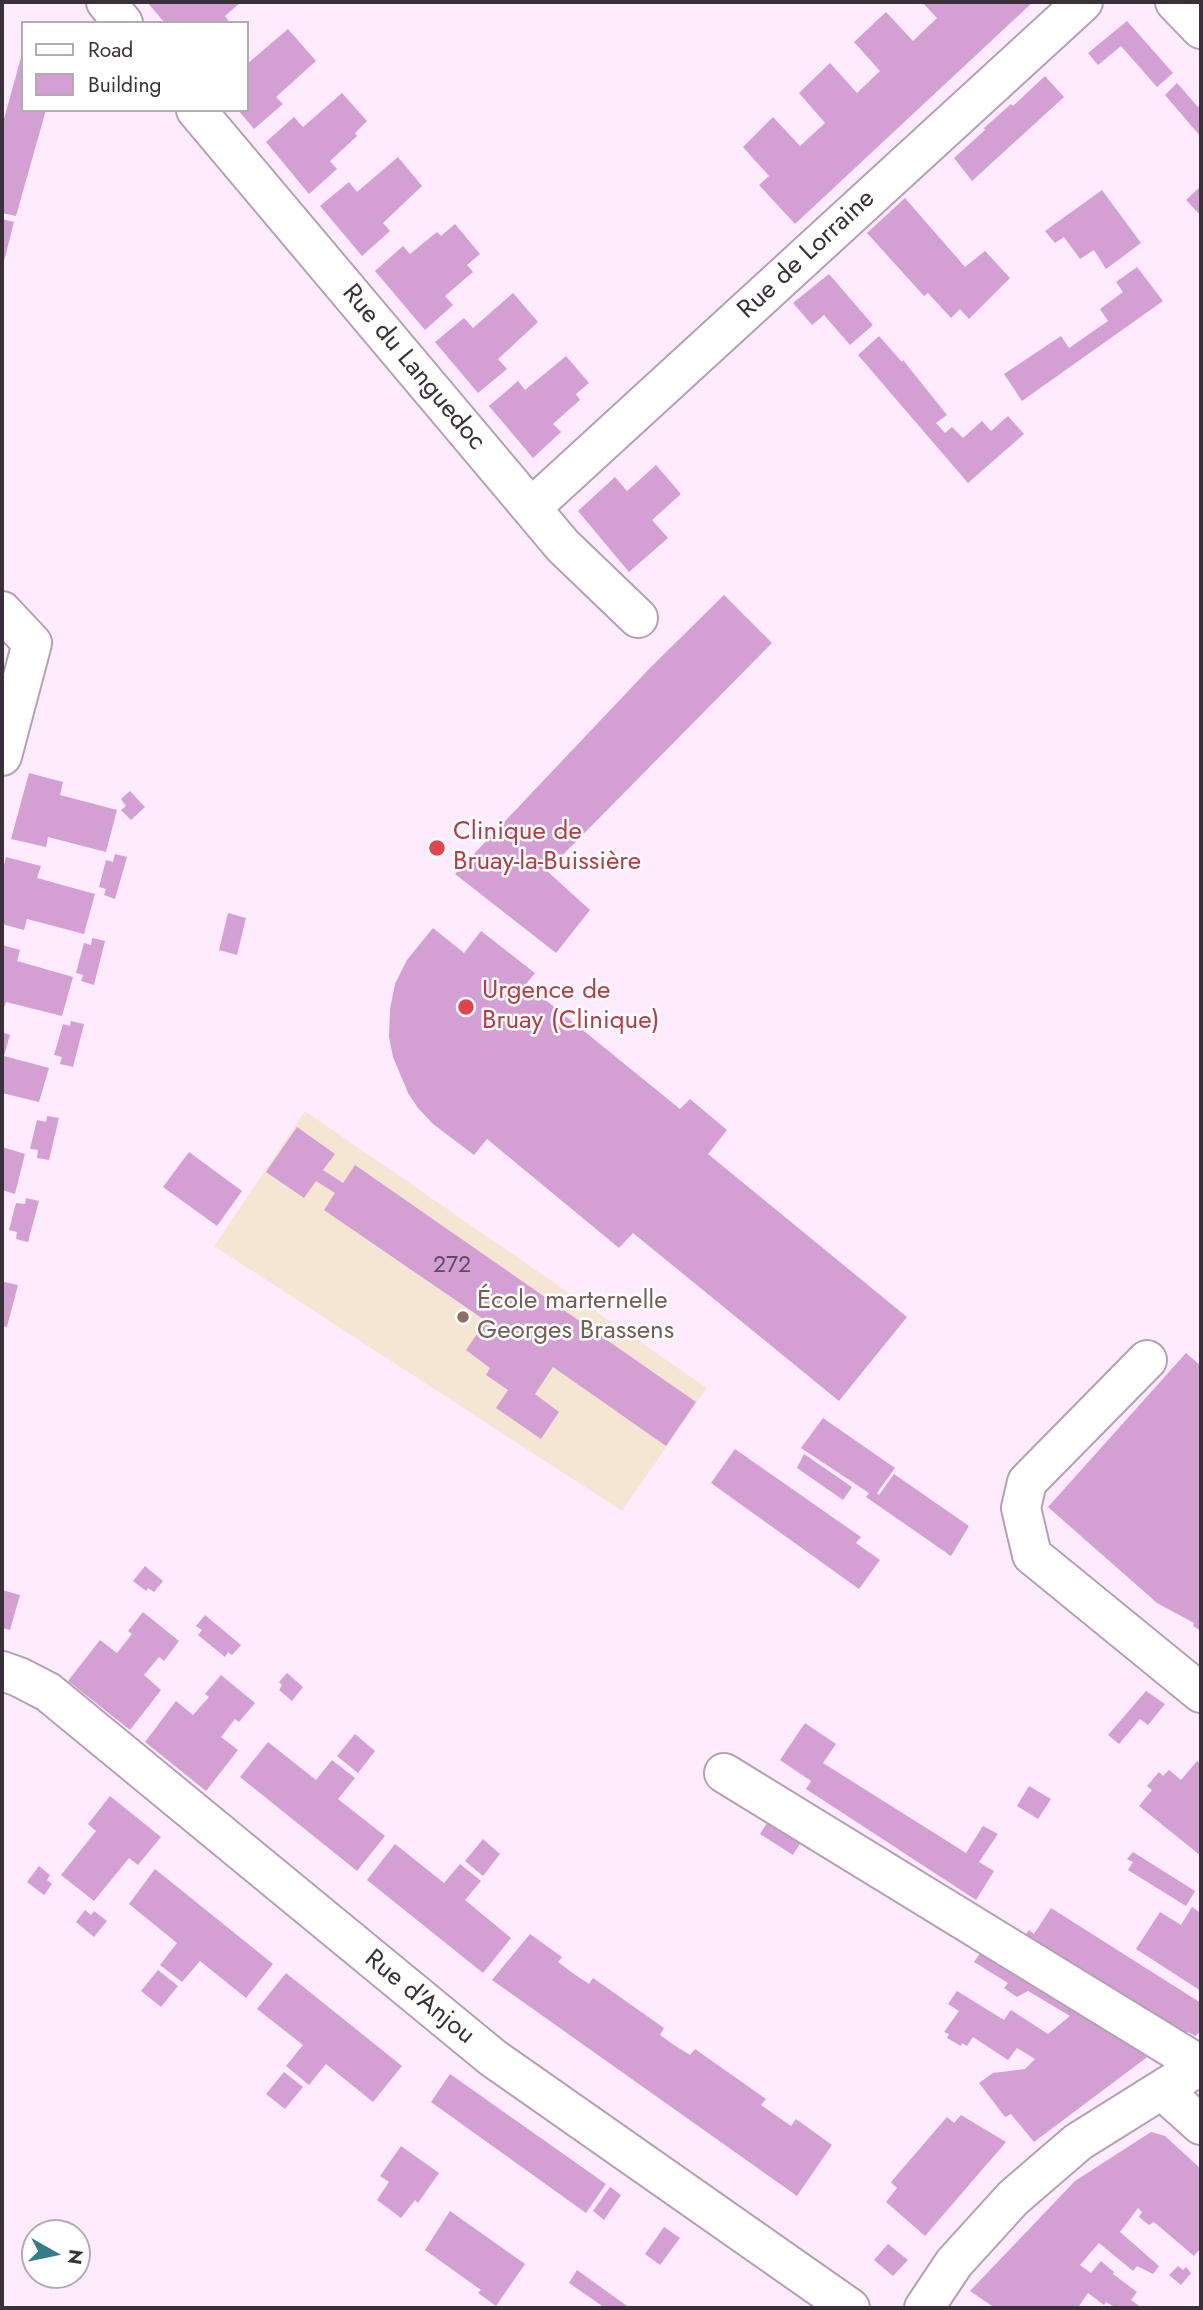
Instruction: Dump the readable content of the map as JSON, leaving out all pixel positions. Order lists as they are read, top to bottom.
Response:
{
  "streets": {
    "street": ["Rue de Lorraine", "Rue du Languedoc", "Rue d'Anjou"]
  },
  "crossings": [
    ["Rue de Lorraine", "Rue du Languedoc"]
  ],
  "places": ["Clinique de Bruay-la-Buissière", "Urgence de Bruay (Clinique)", "École marternelle Georges Brassens"],
  "house_numbers": ["272"],
  "legend": ["Road", "Building"],
  "north": "right"
}
